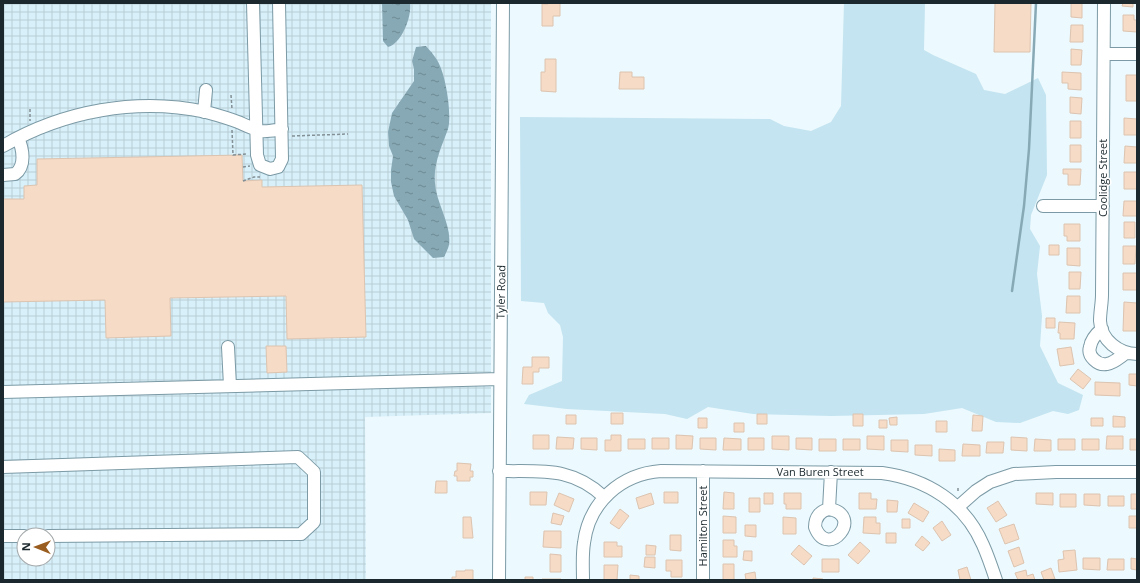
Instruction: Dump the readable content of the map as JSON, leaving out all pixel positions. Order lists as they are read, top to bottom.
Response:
{
  "streets": {
    "street": [
      "Coolidge Street",
      "Tyler Road",
      "Van Buren Street",
      "Hamilton Street"
    ]
  },
  "crossings": [
    ["Van Buren Street", "Hamilton Street"]
  ],
  "north": "left"
}
